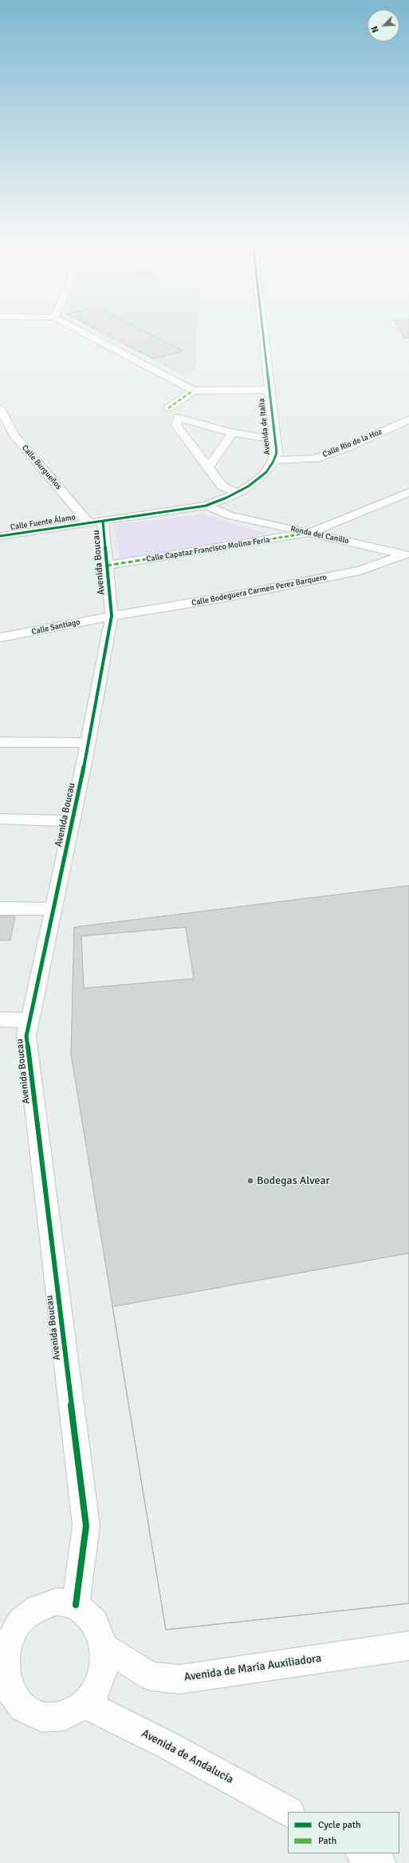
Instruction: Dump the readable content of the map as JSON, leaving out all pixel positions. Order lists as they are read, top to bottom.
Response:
{
  "streets": {
    "street": [
      "Avenida de Italia",
      "Calle Río de la Hoz",
      "Calle Burgueños",
      "Calle Fuente Álamo",
      "Ronda del Canillo",
      "Calle Capataz Francisco Molina Feria",
      "Avenida Boucau",
      "Calle Bodeguera Carmen Perez Barquero",
      "Calle Santiago",
      "Avenida de María Auxiliadora",
      "Avenida de Andalucía"
    ]
  },
  "crossings": [
    ["Avenida de Italia", "Calle Río de la Hoz"],
    ["Avenida de Italia", "Calle Burgueños"],
    ["Avenida de Italia", "Calle Fuente Álamo"],
    ["Avenida de Italia", "Ronda del Canillo"],
    ["Avenida de Italia", "Avenida Boucau"],
    ["Calle Burgueños", "Calle Fuente Álamo"],
    ["Calle Burgueños", "Avenida Boucau"],
    ["Calle Fuente Álamo", "Avenida Boucau"],
    ["Ronda del Canillo", "Calle Capataz Francisco Molina Feria"],
    ["Ronda del Canillo", "Calle Bodeguera Carmen Perez Barquero"],
    ["Calle Capataz Francisco Molina Feria", "Avenida Boucau"],
    ["Avenida Boucau", "Calle Bodeguera Carmen Perez Barquero"],
    ["Avenida Boucau", "Calle Santiago"],
    ["Avenida Boucau", "Avenida de María Auxiliadora"],
    ["Avenida Boucau", "Avenida de Andalucía"],
    ["Calle Bodeguera Carmen Perez Barquero", "Calle Santiago"],
    ["Avenida de María Auxiliadora", "Avenida de Andalucía"]
  ],
  "places": ["Bodegas Alvear"],
  "legend": ["Cycle path", "Path"],
  "north": "bottom left"
}
